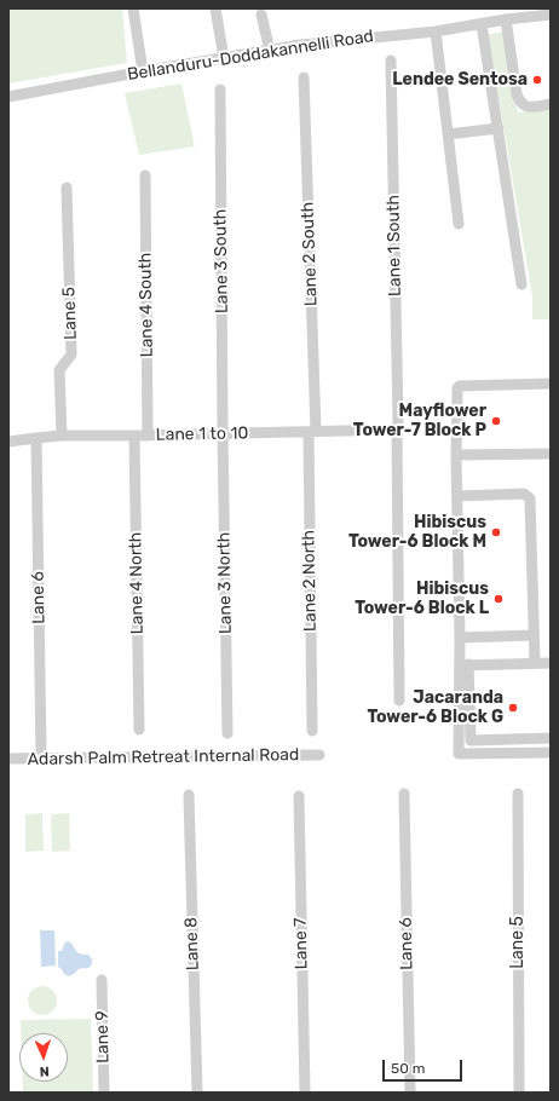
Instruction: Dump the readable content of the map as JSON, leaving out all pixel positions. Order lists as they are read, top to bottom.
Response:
{
  "streets": {
    "street": [
      "Bellanduru-Doddakannelli Road",
      "Lane 1 South",
      "Lane 2 South",
      "Lane 3 South",
      "Lane 4 South",
      "Lane 5",
      "Lane 1 to 10",
      "Lane 2 North",
      "Lane 4 North",
      "Lane 3 North",
      "Lane 6",
      "Adarsh Palm Retreat Internal Road",
      "Lane 8",
      "Lane 7",
      "Lane 9"
    ]
  },
  "crossings": [
    ["Lane 1 South", "Lane 1 to 10"],
    ["Lane 2 South", "Lane 1 to 10"],
    ["Lane 2 South", "Lane 2 North"],
    ["Lane 3 South", "Lane 1 to 10"],
    ["Lane 3 South", "Lane 3 North"],
    ["Lane 4 South", "Lane 1 to 10"],
    ["Lane 5", "Lane 1 to 10"],
    ["Lane 1 to 10", "Lane 2 North"],
    ["Lane 1 to 10", "Lane 4 North"],
    ["Lane 1 to 10", "Lane 3 North"],
    ["Lane 1 to 10", "Lane 6"],
    ["Lane 6", "Adarsh Palm Retreat Internal Road"]
  ],
  "places": [
    "Lendee Sentosa",
    "Mayflower Tower-7 Block P",
    "Hibiscus Tower-6 Block M",
    "Hibiscus Tower-6 Block L",
    "Jacaranda Tower-6 Block G"
  ],
  "scale_bar": "50 m",
  "north": "bottom"
}
